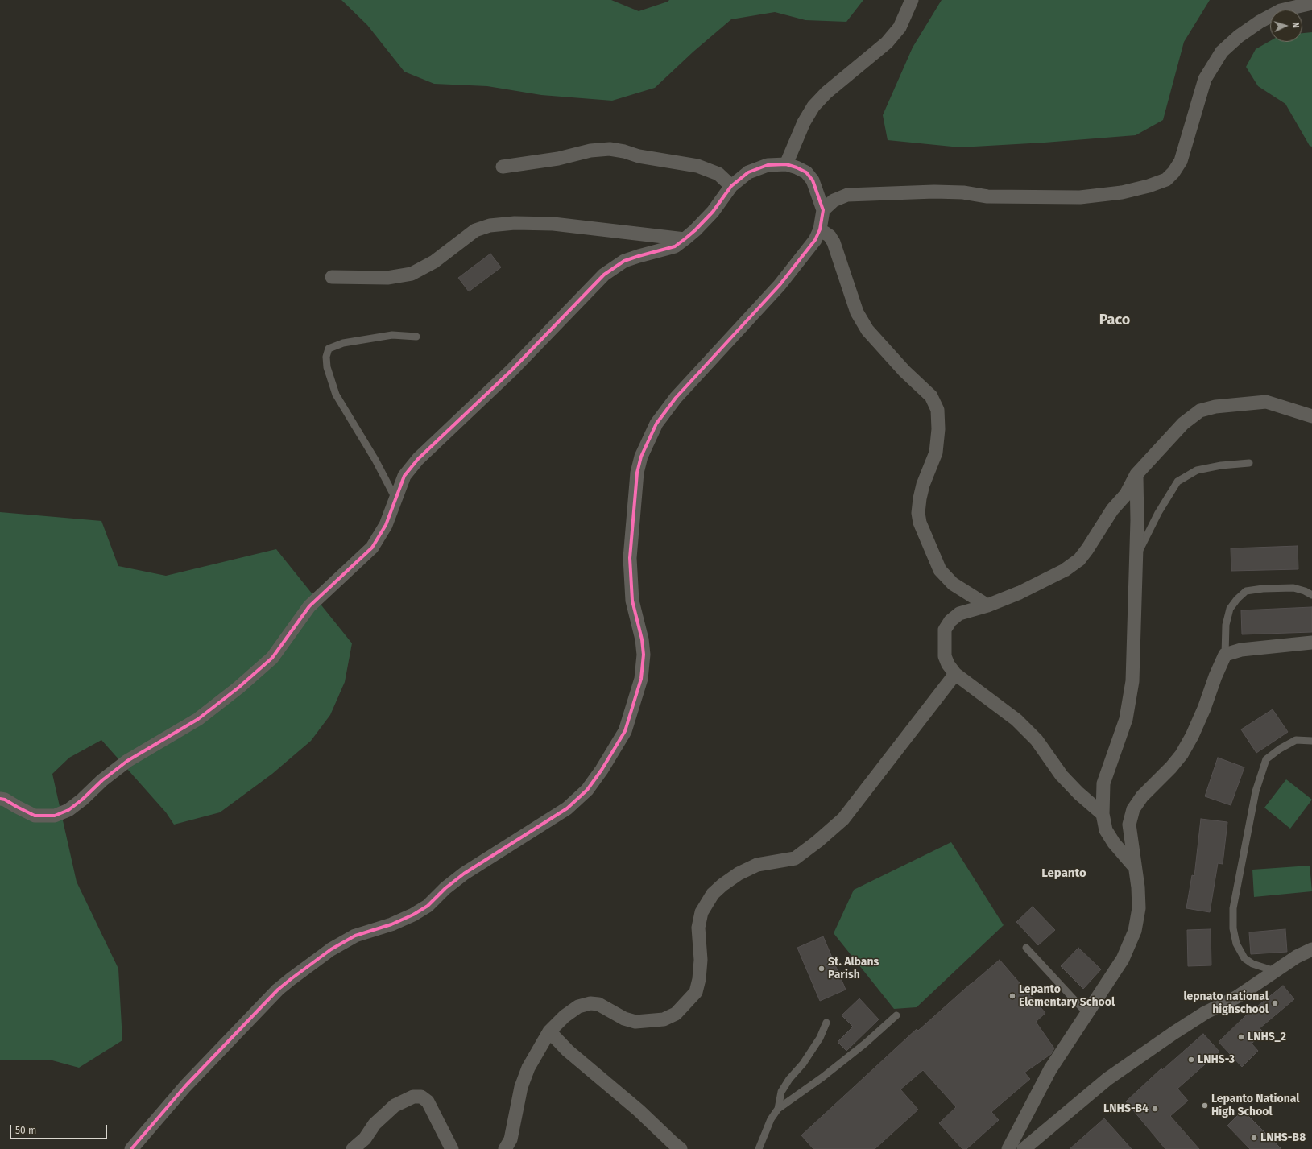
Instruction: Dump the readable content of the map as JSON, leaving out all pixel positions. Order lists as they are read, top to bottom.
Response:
{
  "districts": ["Paco", "Lepanto"],
  "places": [
    "St. Albans Parish",
    "Lepanto Elementary School",
    "lepnato national highschool",
    "LNHS_2",
    "LNHS-3",
    "Lepanto National High School",
    "LNHS-B4",
    "LNHS-B8"
  ],
  "scale_bar": "50 m",
  "north": "right"
}
